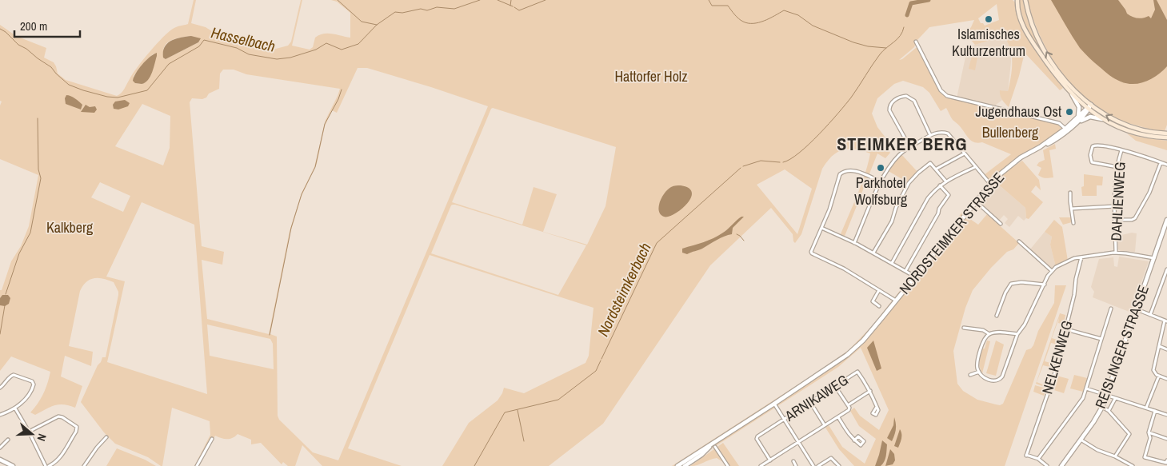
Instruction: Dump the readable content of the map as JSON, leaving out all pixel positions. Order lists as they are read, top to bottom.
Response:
{
  "streets": {
    "street": [
      "DAHLIENWEG",
      "NORDSTEIMKER STRASSE",
      "REISLINGER STRASSE",
      "NELKENWEG",
      "ARNIKAWEG"
    ]
  },
  "districts": ["STEIMKER BERG"],
  "water": ["Hasselbach", "Nordsteimkerbach"],
  "parks": ["Hattorfer Holz", "Bullenberg", "Kalkberg"],
  "places": ["Islamisches Kulturzentrum", "Jugendhaus Ost", "Parkhotel Wolfsburg"],
  "scale_bar": "200 m",
  "north": "right"
}
